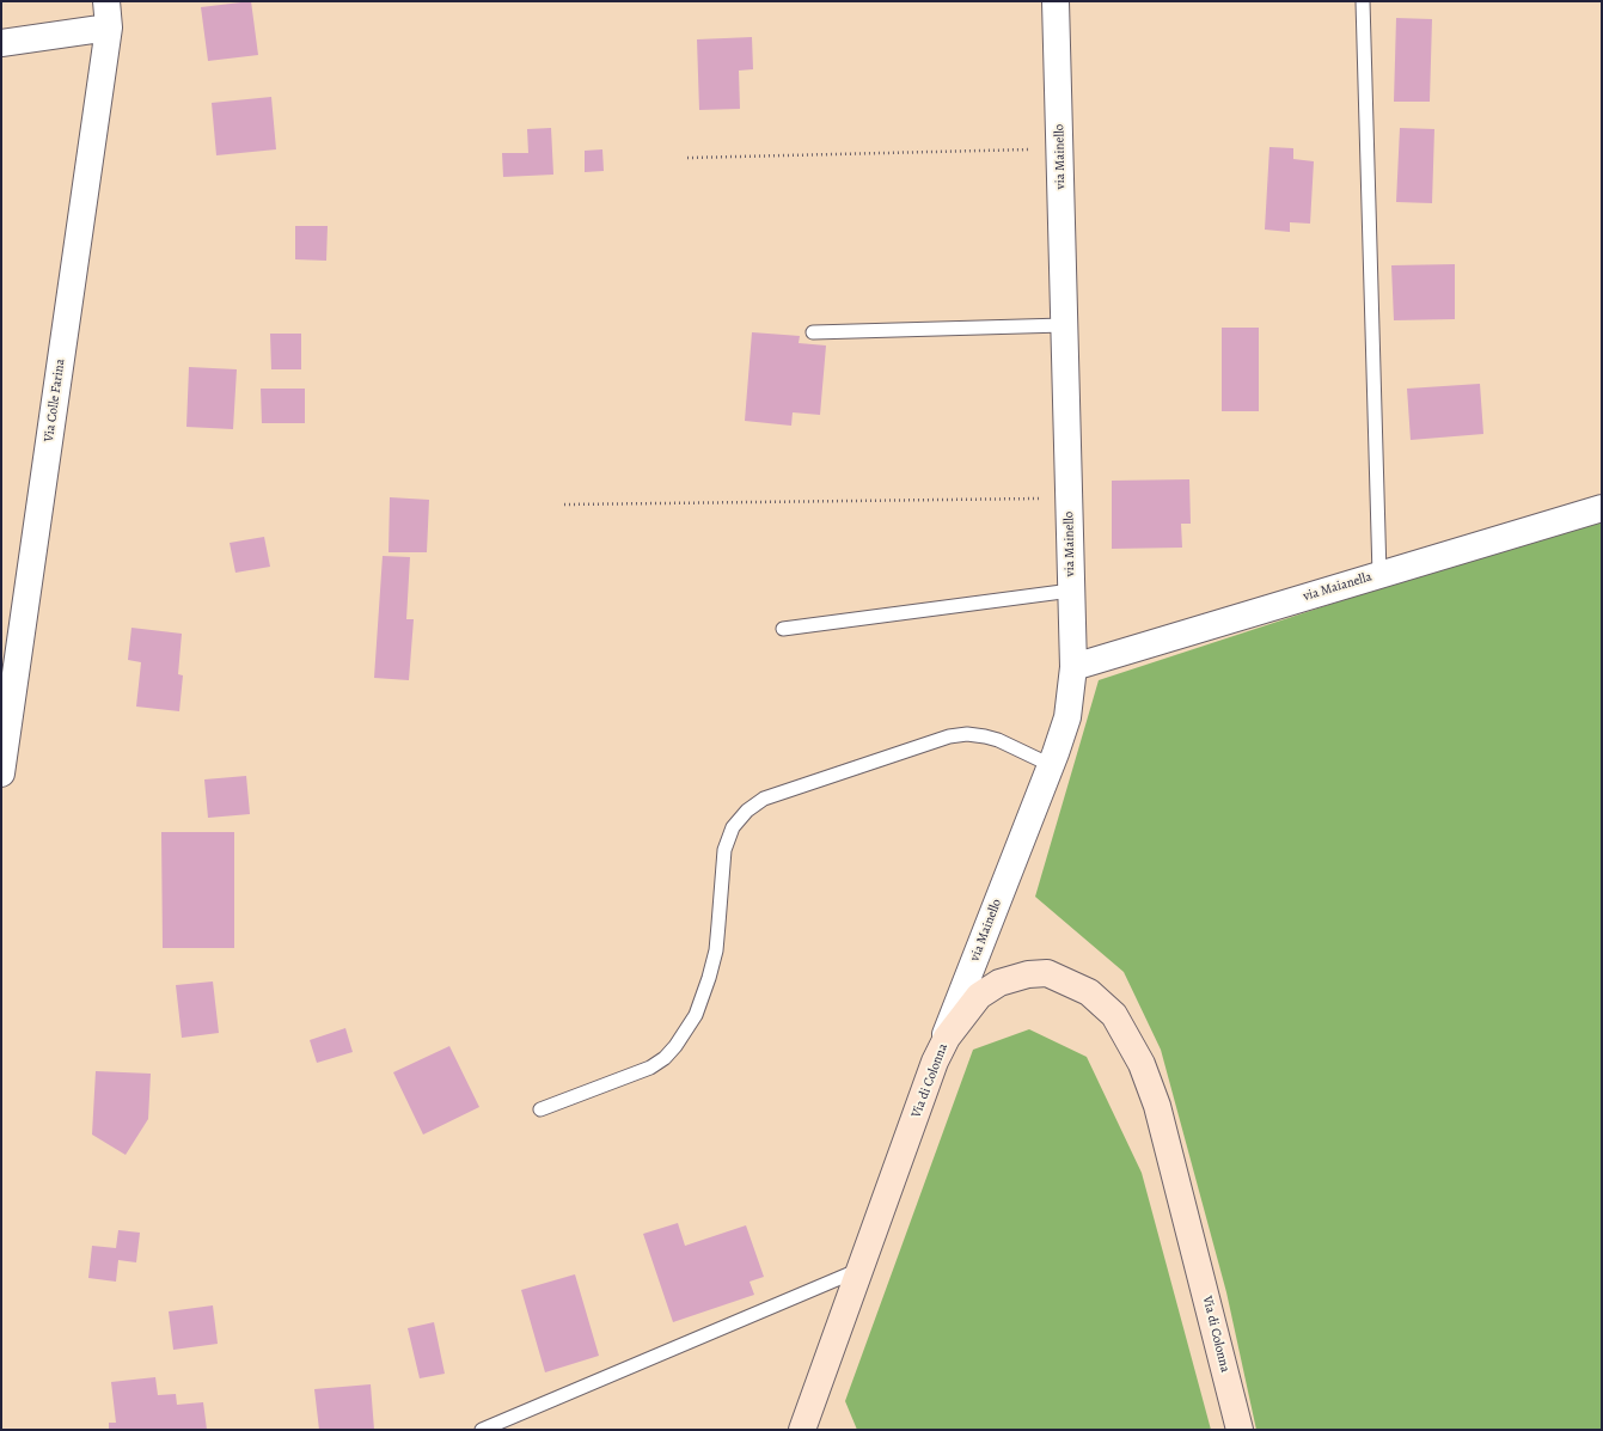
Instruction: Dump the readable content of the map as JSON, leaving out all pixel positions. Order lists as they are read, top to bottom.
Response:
{
  "streets": {
    "street": [
      "via Mainello",
      "Via Colle Farina",
      "via Maianella",
      "Via di Colonna"
    ]
  },
  "crossings": [
    ["via Mainello", "via Maianella"],
    ["via Mainello", "Via di Colonna"]
  ]
}
